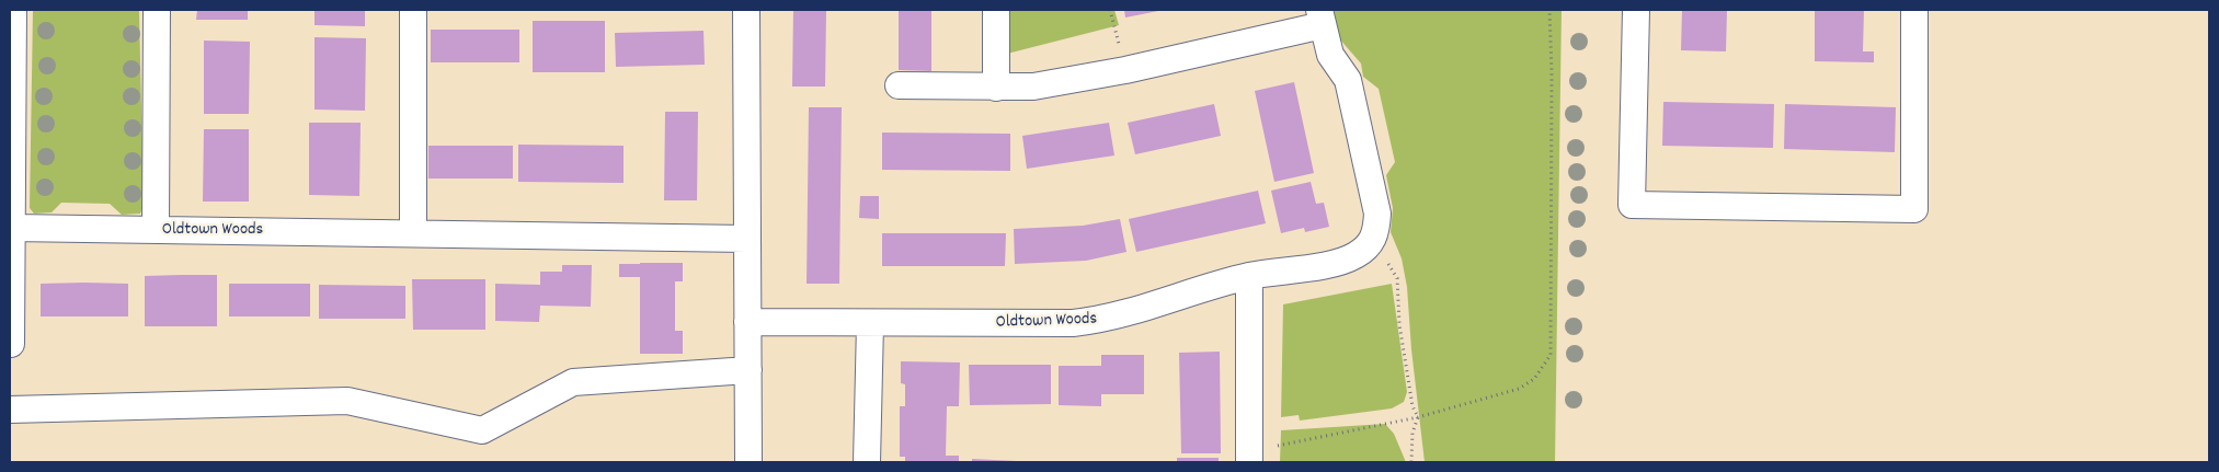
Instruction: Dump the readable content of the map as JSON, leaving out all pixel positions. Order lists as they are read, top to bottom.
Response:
{
  "streets": {
    "street": ["Oldtown Woods"]
  }
}
